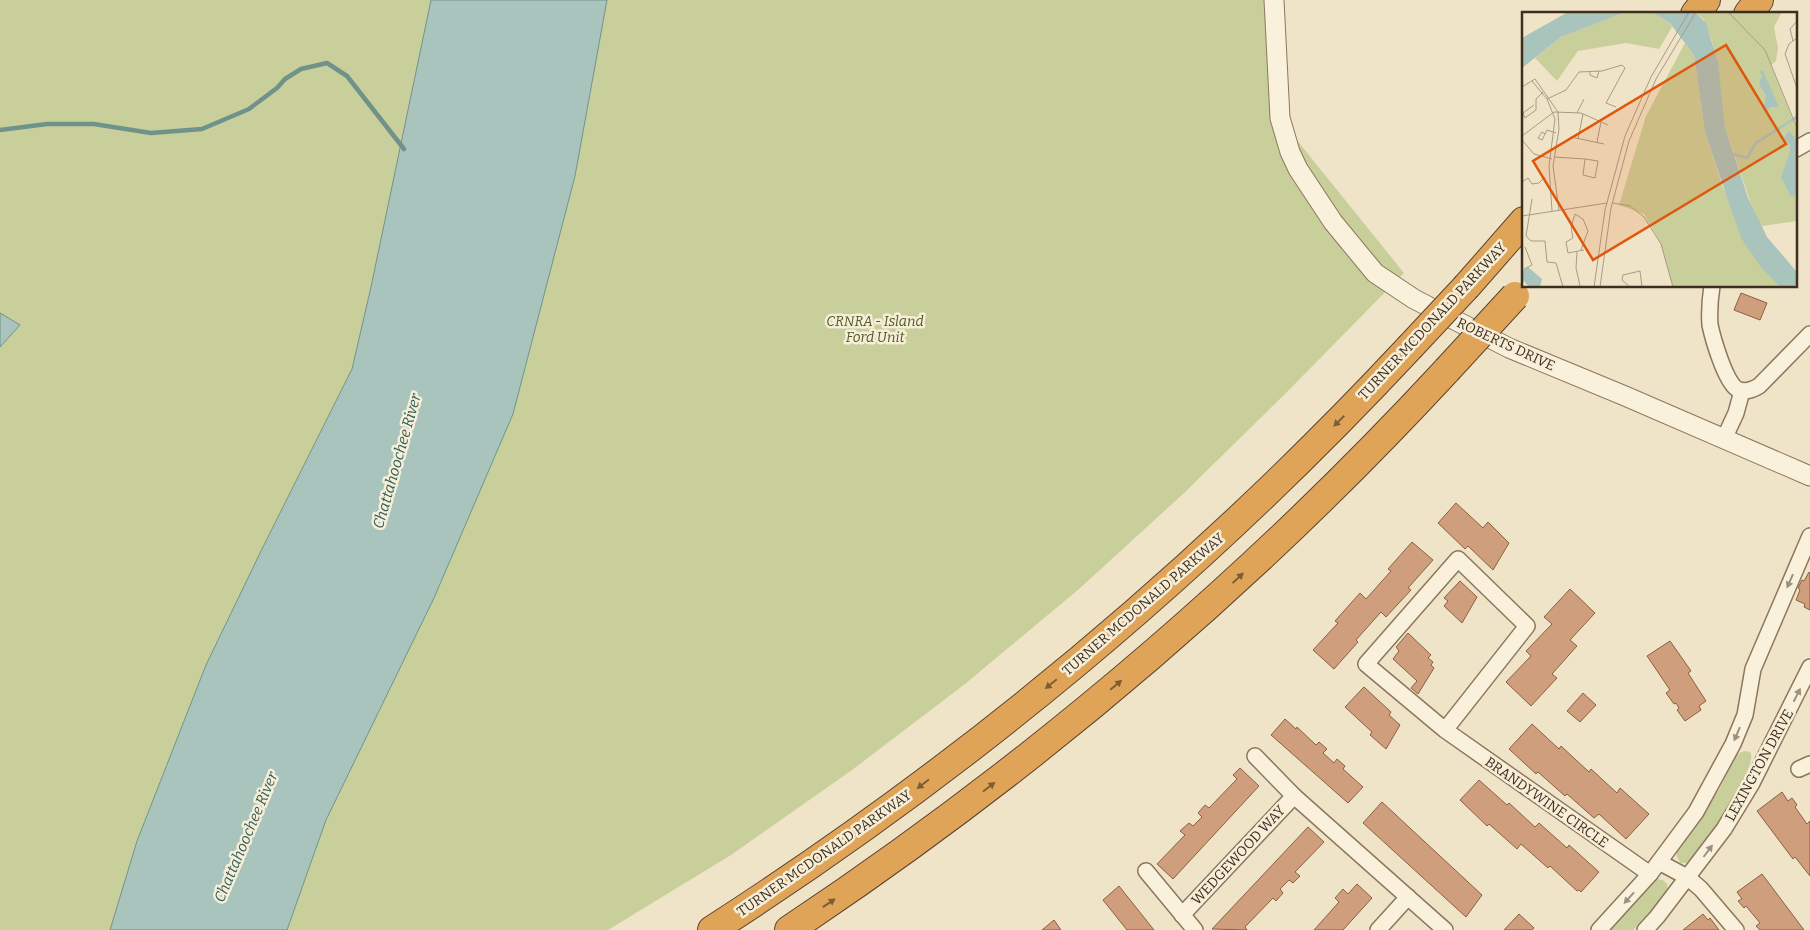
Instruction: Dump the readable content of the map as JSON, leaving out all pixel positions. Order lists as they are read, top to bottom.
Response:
{
  "streets": {
    "highway": ["TURNER MCDONALD PARKWAY"],
    "street": [
      "ROBERTS DRIVE",
      "LEXINGTON DRIVE",
      "BRANDYWINE CIRCLE",
      "WEDGEWOOD WAY"
    ]
  },
  "crossings": [
    ["LEXINGTON DRIVE", "BRANDYWINE CIRCLE"]
  ],
  "water": ["Chattahoochee River"],
  "parks": ["CRNRA - Island Ford Unit"]
}
